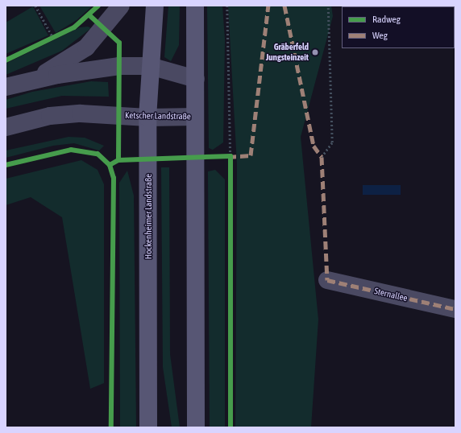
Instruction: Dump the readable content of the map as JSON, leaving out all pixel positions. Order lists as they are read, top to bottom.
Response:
{
  "streets": {
    "main road": ["Hockenheimer Landstraße"],
    "street": ["Ketscher Landstraße", "Sternallee"]
  },
  "crossings": [
    ["Ketscher Landstraße", "Hockenheimer Landstraße"]
  ],
  "places": ["Gräberfeld Jungsteinzeit"],
  "legend": ["Radweg", "Weg"]
}
